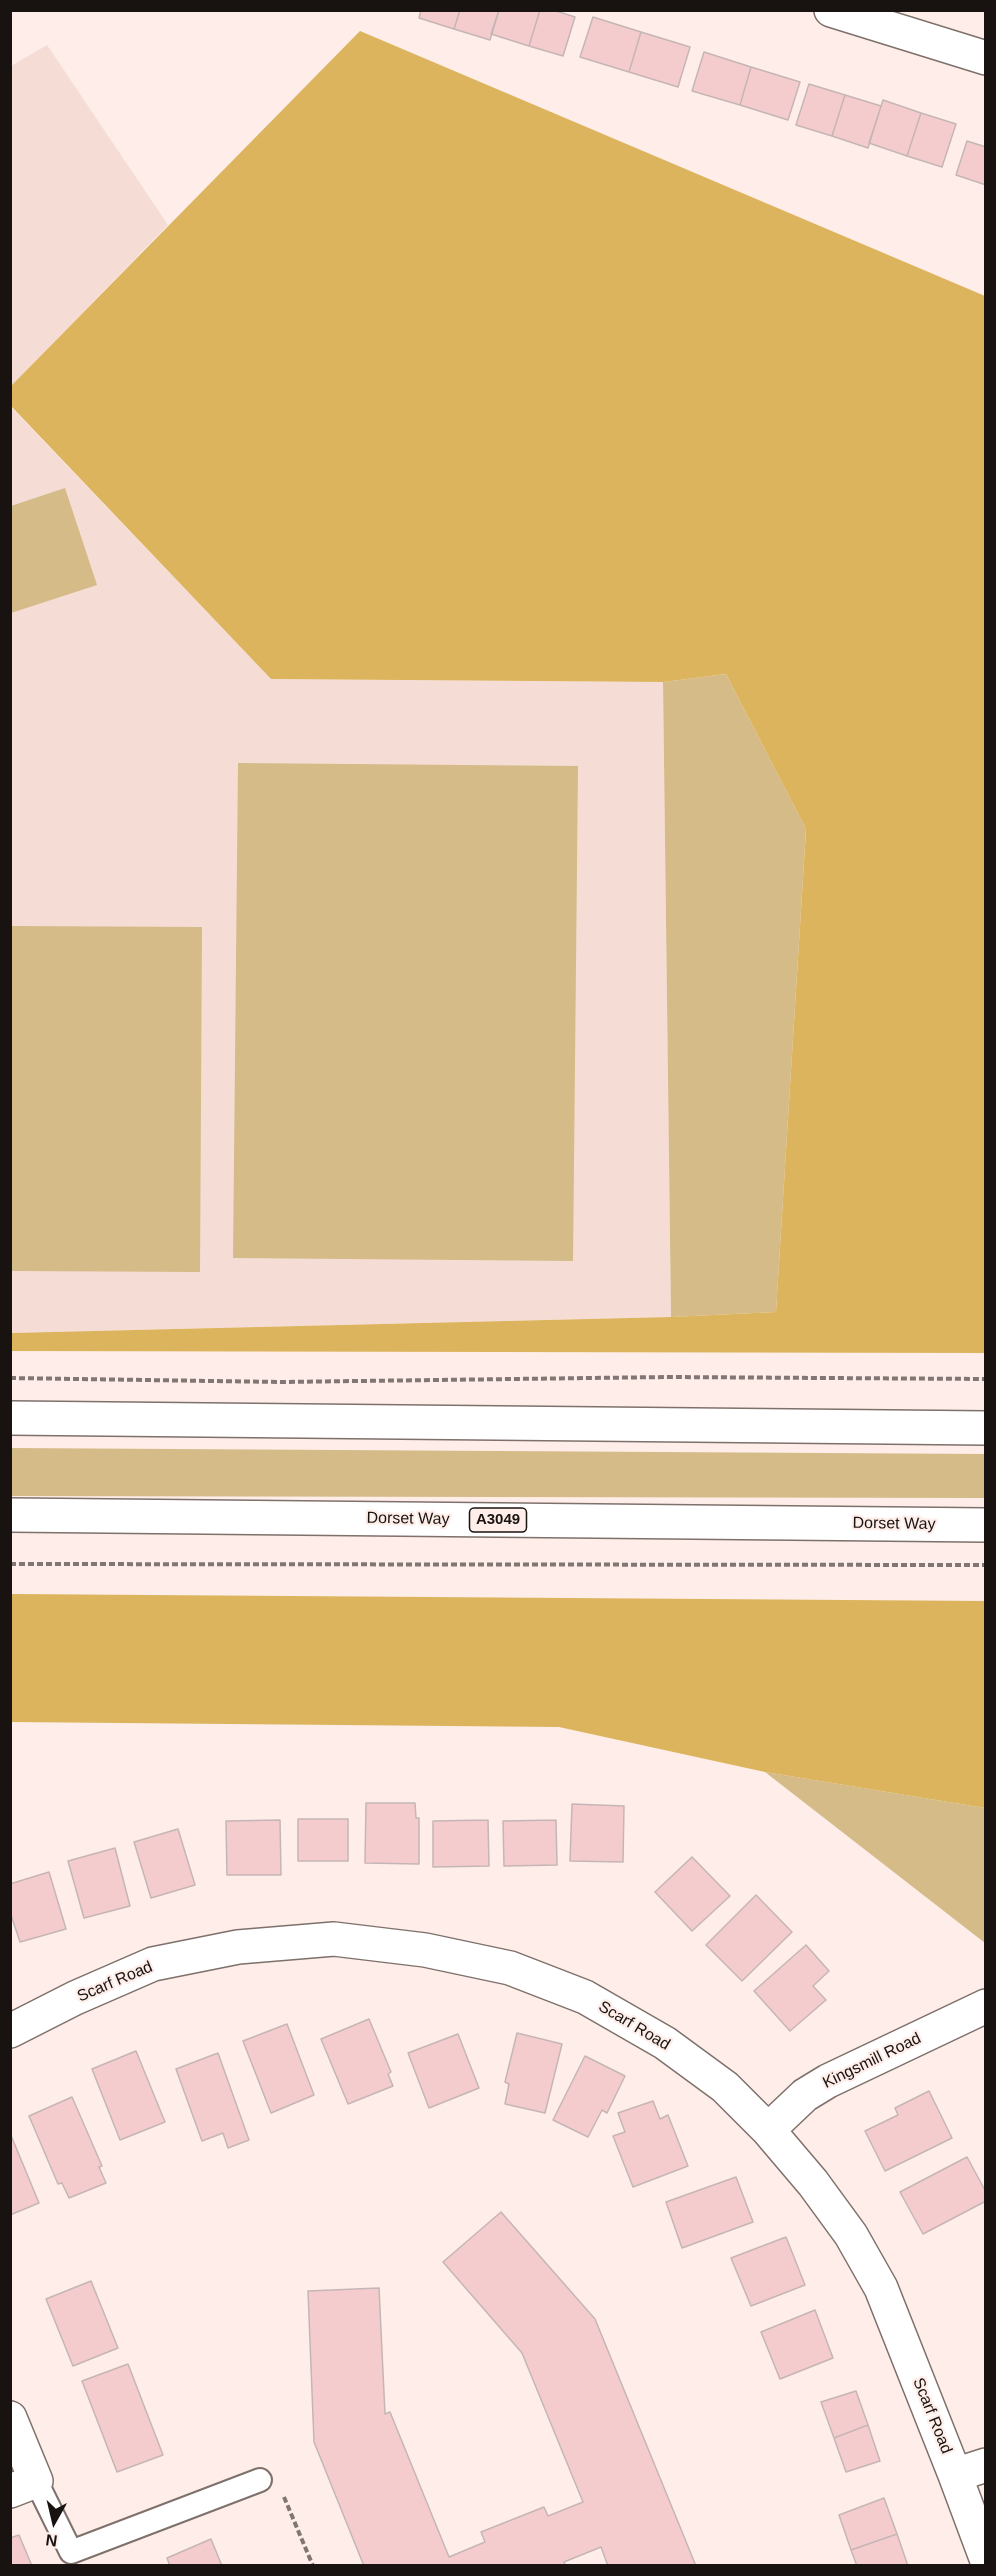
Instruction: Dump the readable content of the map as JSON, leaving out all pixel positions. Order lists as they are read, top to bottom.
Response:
{
  "streets": {
    "main road": [
      "Dorset Way",
      "A3049",
      "Scarf Road",
      "Kingsmill Road"
    ]
  },
  "crossings": [
    ["Scarf Road", "Kingsmill Road"]
  ],
  "north": "bottom"
}
